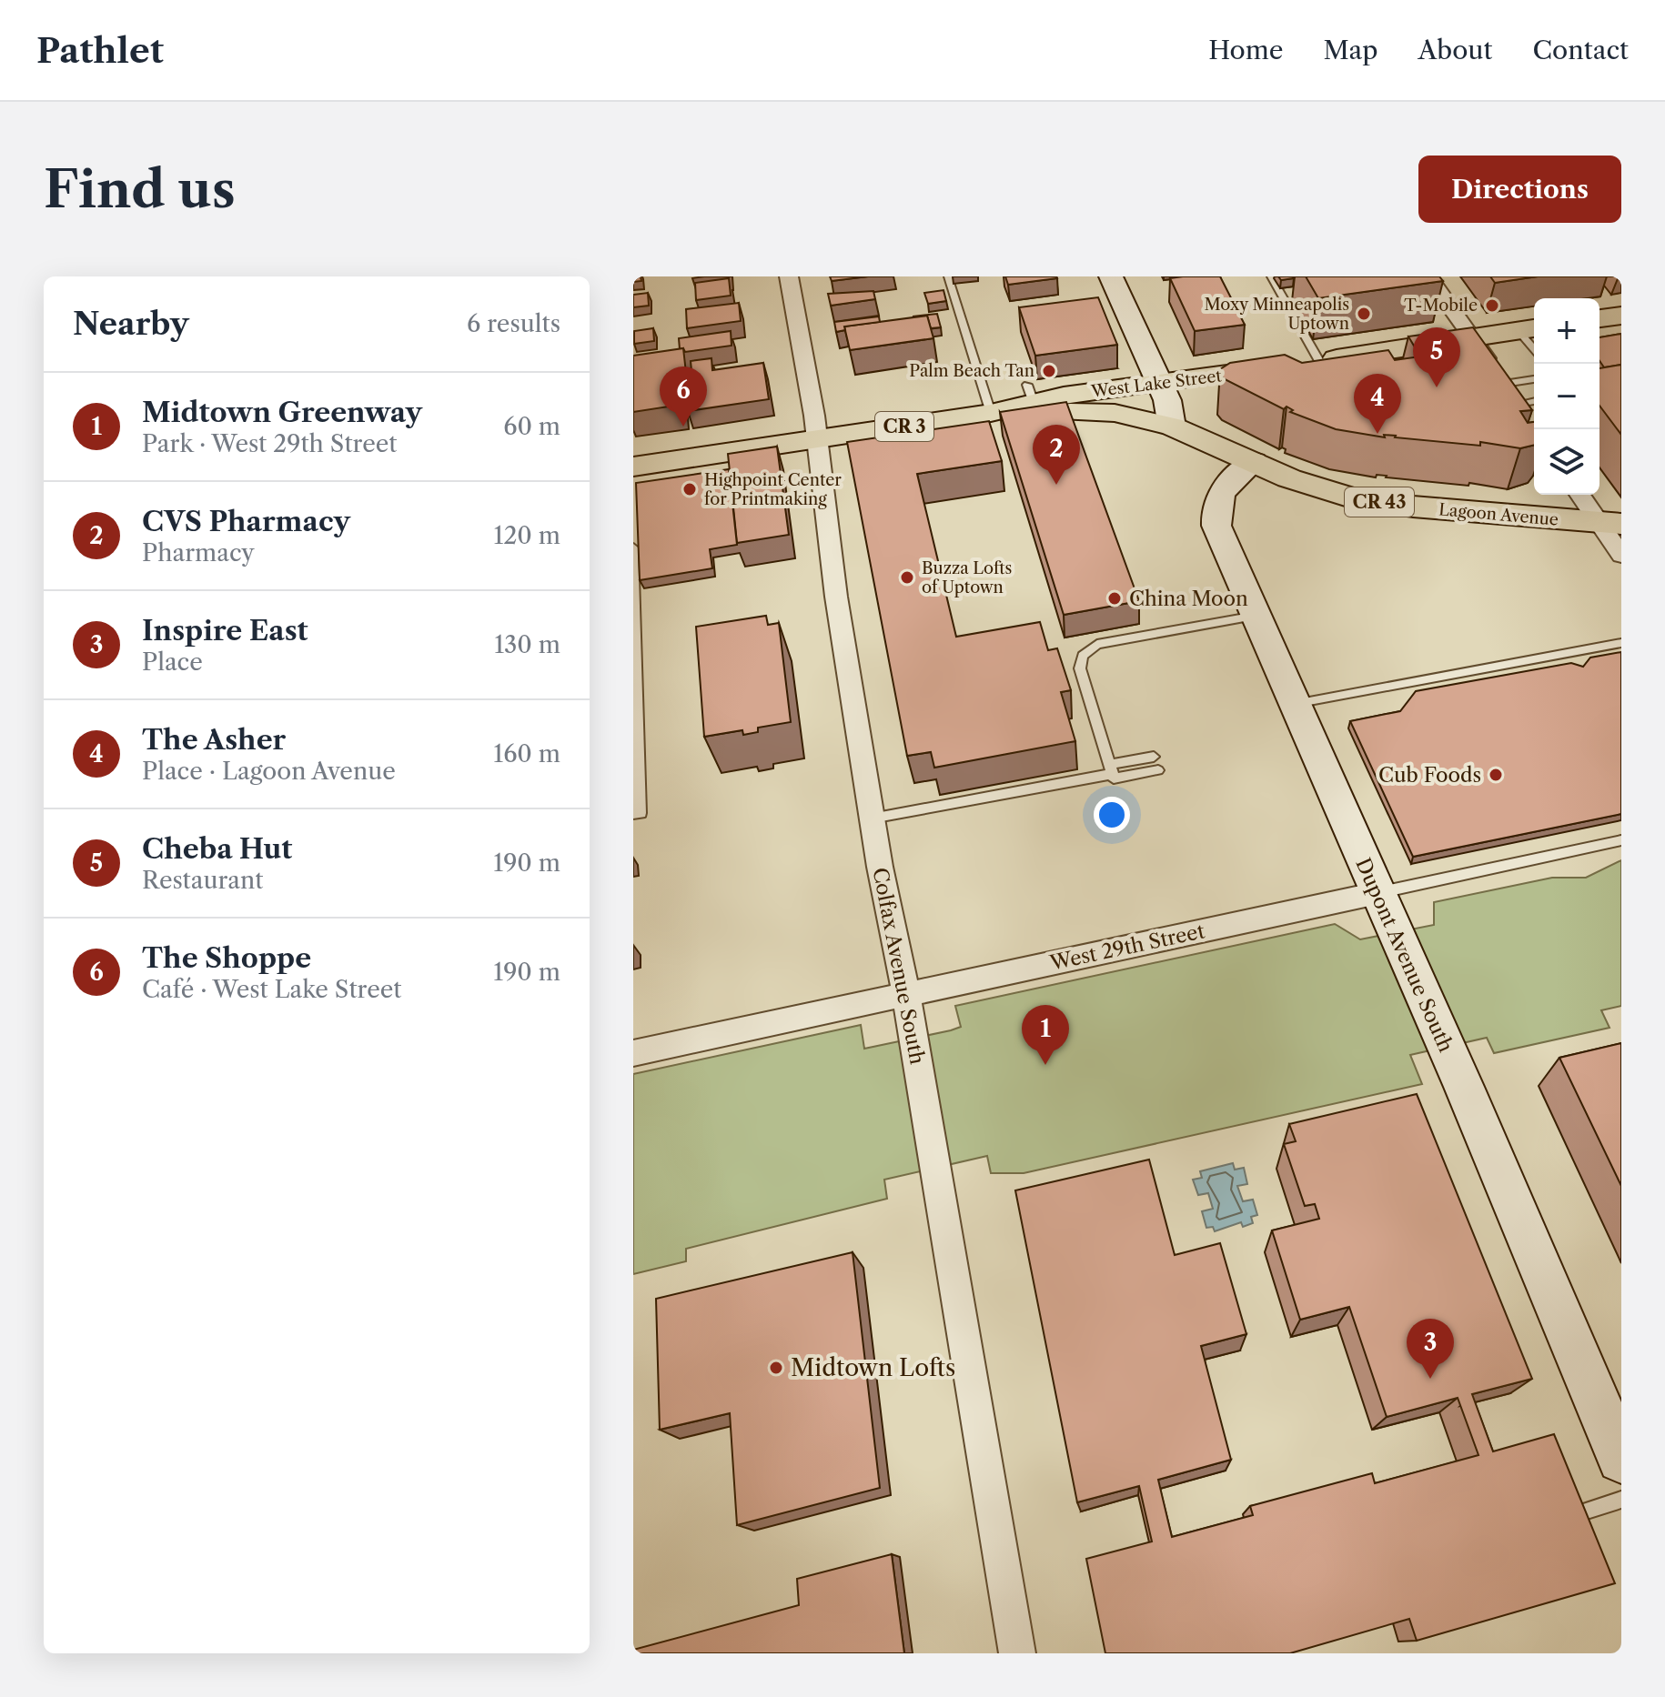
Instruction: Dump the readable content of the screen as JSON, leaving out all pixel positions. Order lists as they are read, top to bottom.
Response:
{
  "streets": {
    "main road": [
      "West Lake Street",
      "CR 3",
      "CR 43",
      "Lagoon Avenue"
    ],
    "street": ["West 29th Street", "Dupont Avenue South", "Colfax Avenue South"]
  },
  "crossings": [
    ["West Lake Street", "Lagoon Avenue"],
    ["West Lake Street", "Colfax Avenue South"],
    ["Lagoon Avenue", "Dupont Avenue South"],
    ["West 29th Street", "Dupont Avenue South"],
    ["West 29th Street", "Colfax Avenue South"]
  ],
  "places": [
    "T-Mobile",
    "Moxy Minneapolis Uptown",
    "Palm Beach Tan",
    "Highpoint Center for Printmaking",
    "Buzza Lofts of Uptown",
    "China Moon",
    "Cub Foods",
    "Midtown Lofts"
  ],
  "page": {
    "header": "Pathlet",
    "nav": [
      "Home",
      "Map",
      "About",
      "Contact"
    ],
    "buttons": "Directions",
    "title": "Find us",
    "heading": ["Nearby", "6 results"],
    "map_buttons": ["+", "−"],
    "pins": [
      "5",
      "6",
      "4",
      "2",
      "1",
      "3"
    ],
    "list": [
      {
        "mark": "1",
        "name": "Midtown Greenway",
        "note": "Park · West 29th Street",
        "value": "60 m"
      },
      {
        "mark": "2",
        "name": "CVS Pharmacy",
        "note": "Pharmacy",
        "value": "120 m"
      },
      {
        "mark": "3",
        "name": "Inspire East",
        "note": "Place",
        "value": "130 m"
      },
      {
        "mark": "4",
        "name": "The Asher",
        "note": "Place · Lagoon Avenue",
        "value": "160 m"
      },
      {
        "mark": "5",
        "name": "Cheba Hut",
        "note": "Restaurant",
        "value": "190 m"
      },
      {
        "mark": "6",
        "name": "The Shoppe",
        "note": "Café · West Lake Street",
        "value": "190 m"
      }
    ]
  }
}
